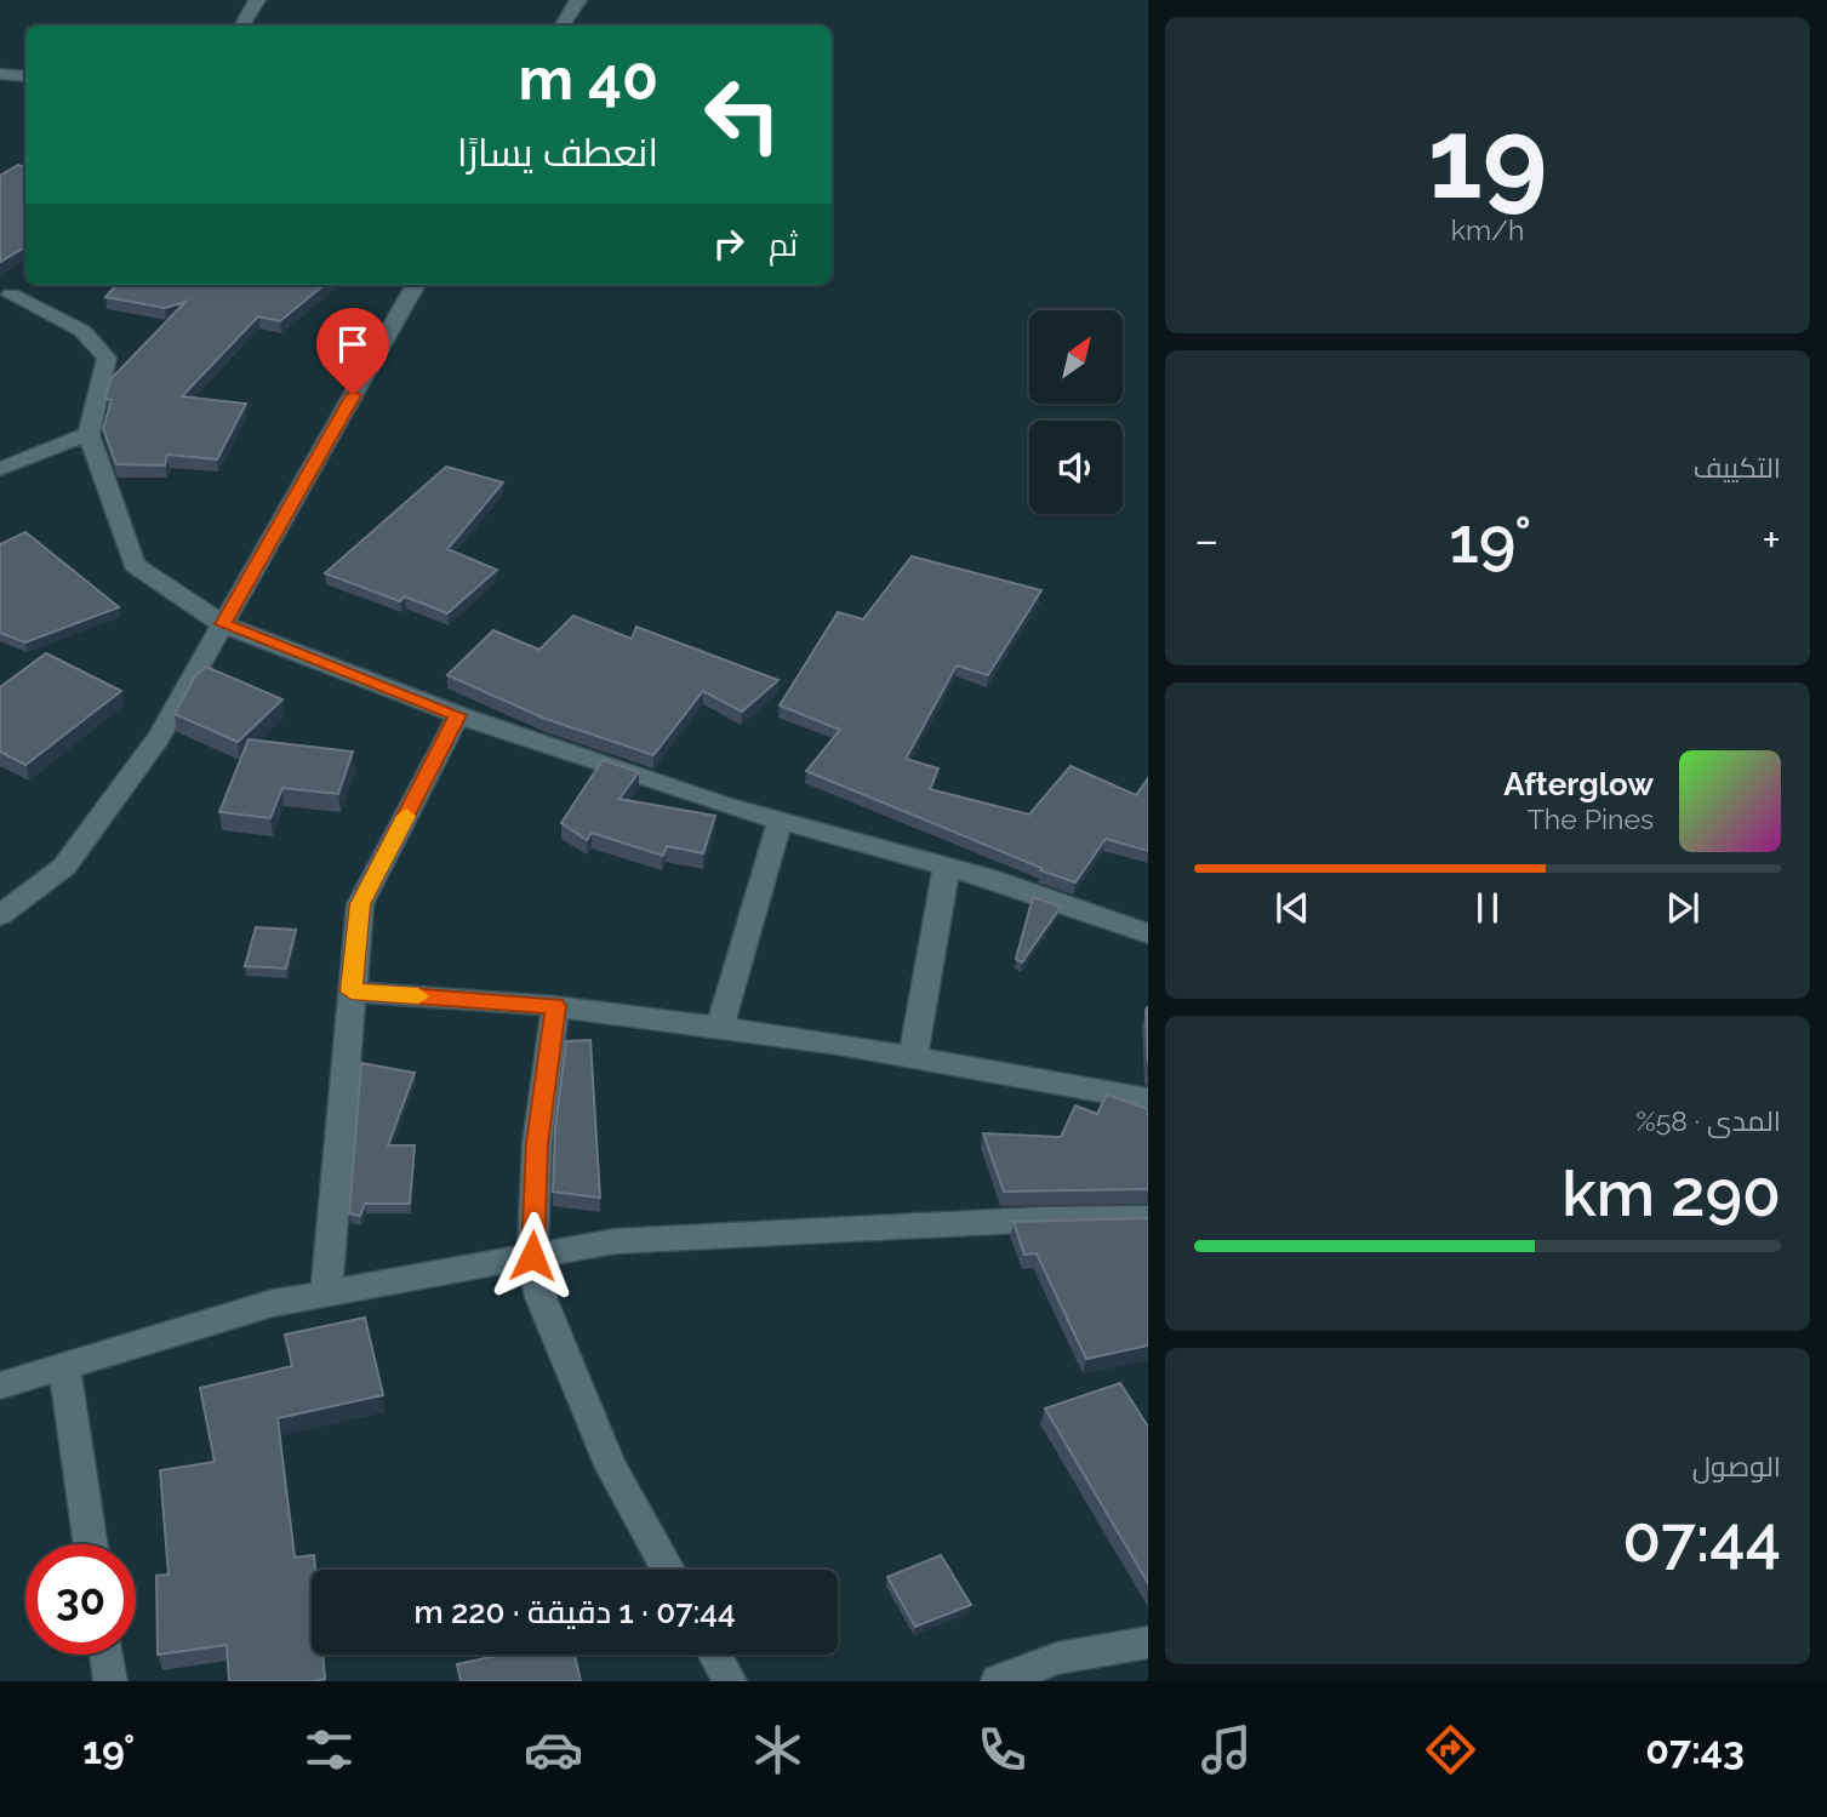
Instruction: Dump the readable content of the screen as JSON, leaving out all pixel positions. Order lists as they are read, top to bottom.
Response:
{
  "north": "top right",
  "page": {
    "tile": [
      ["19", "km/h"],
      "التكييف",
      ["المدى · 58%", "290 km"],
      ["الوصول", "07:44"]
    ],
    "turn": ["40 m", "انعطف يسارًا"],
    "then": "ثم",
    "heat": ["−", "19°", "+"],
    "song": ["Afterglow", "The Pines"],
    "limit": "30",
    "trip": "07:44 · 1 دقيقة · 220 m",
    "tabs": ["07:43", "19°"]
  }
}
